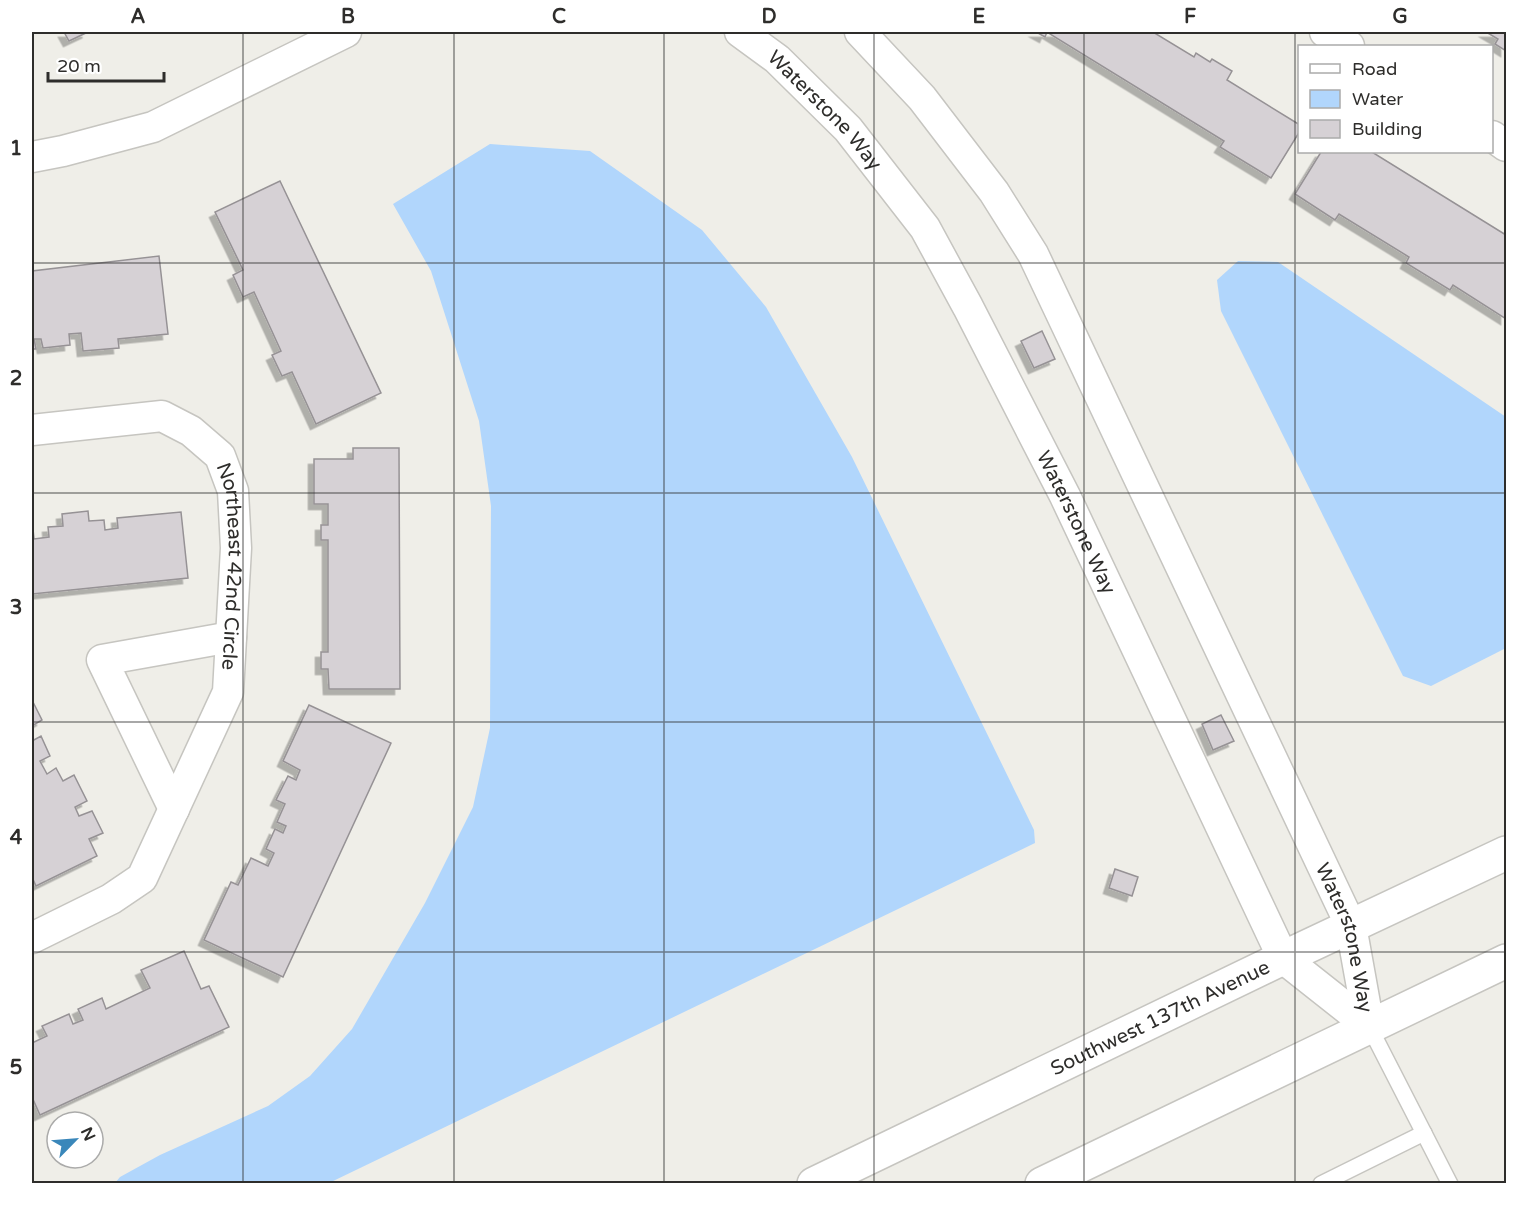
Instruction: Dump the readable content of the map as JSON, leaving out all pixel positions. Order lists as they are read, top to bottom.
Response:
{
  "streets": {
    "main road": ["Southwest 137th Avenue"],
    "street": ["Waterstone Way", "Northeast 42nd Circle"]
  },
  "crossings": [
    ["Waterstone Way", "Southwest 137th Avenue"]
  ],
  "legend": ["Road", "Water", "Building"],
  "scale_bar": "20 m",
  "north": "top right",
  "grid": {
    "columns": [
      "A",
      "B",
      "C",
      "D",
      "E",
      "F",
      "G"
    ],
    "rows": [
      "1",
      "2",
      "3",
      "4",
      "5"
    ]
  }
}
